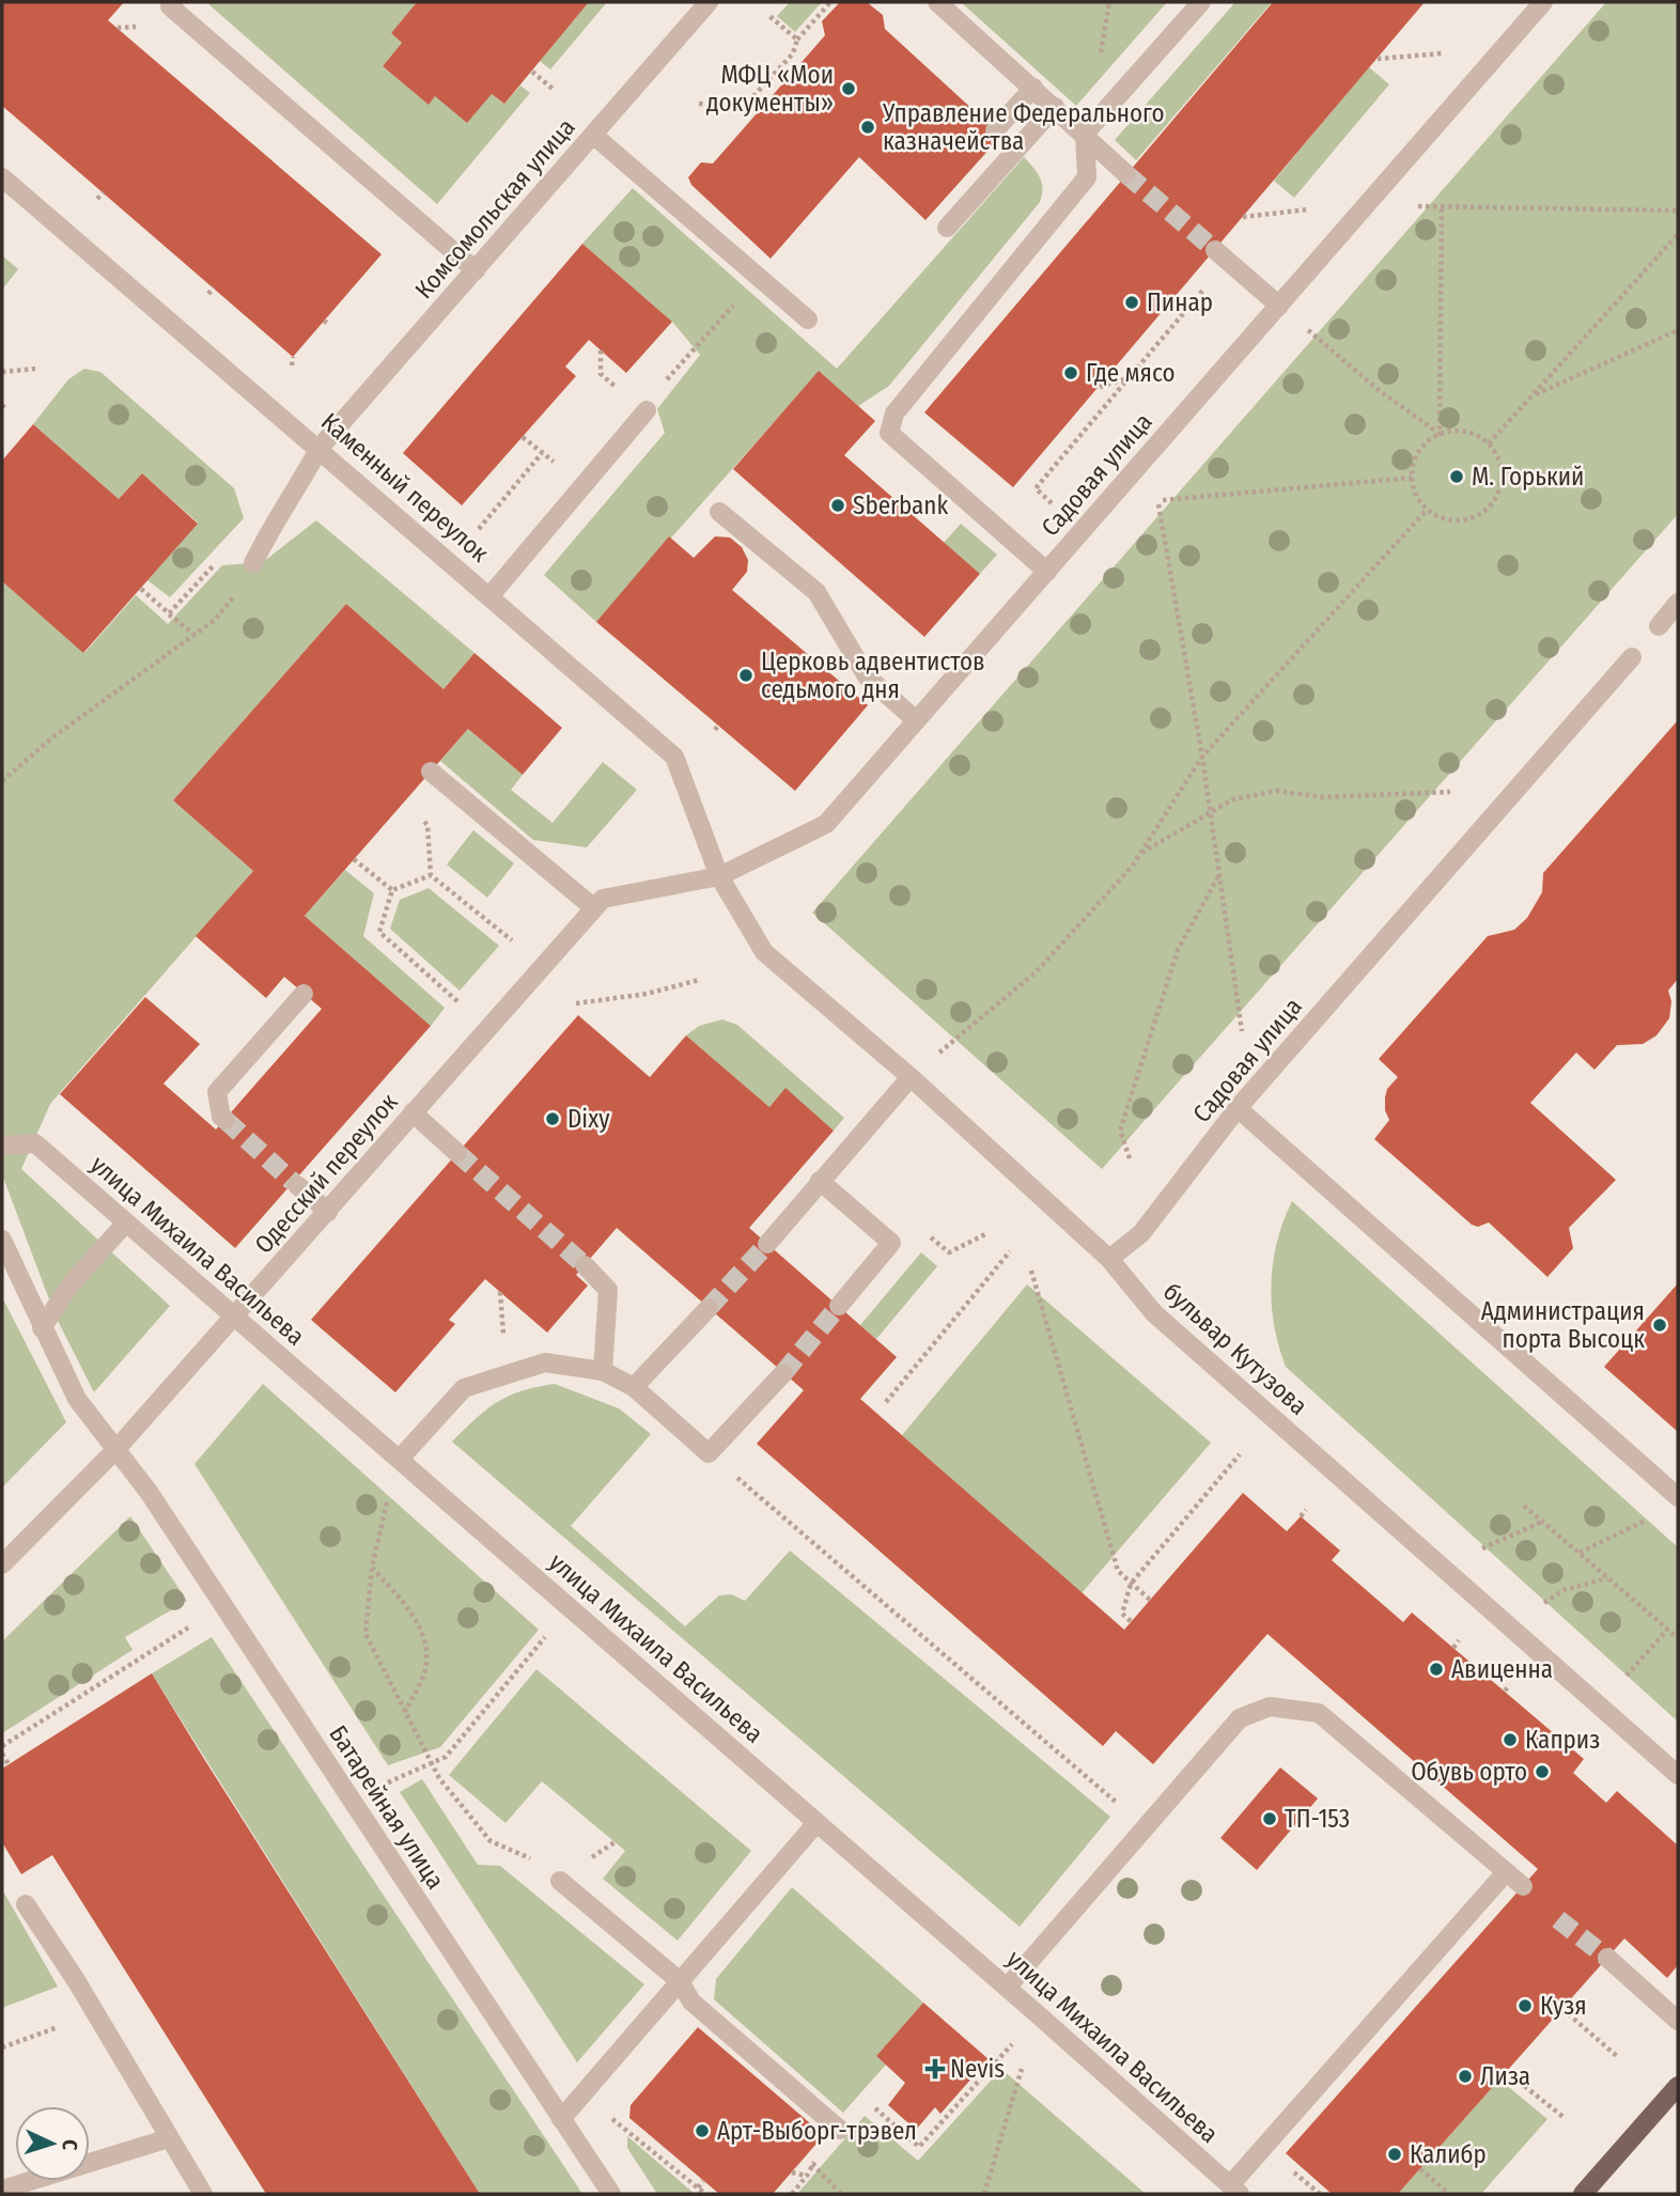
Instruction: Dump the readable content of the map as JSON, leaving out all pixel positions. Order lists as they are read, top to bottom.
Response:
{
  "streets": {
    "street": [
      "Комсомольская улица",
      "Садовая улица",
      "Каменный переулок",
      "Одесский переулок",
      "улица Михаила Васильева",
      "бульвар Кутузова",
      "Батарейная улица"
    ]
  },
  "crossings": [
    ["Комсомольская улица", "Каменный переулок"],
    ["Садовая улица", "Каменный переулок"],
    ["Садовая улица", "Одесский переулок"],
    ["Садовая улица", "бульвар Кутузова"],
    ["Каменный переулок", "Одесский переулок"],
    ["Каменный переулок", "бульвар Кутузова"],
    ["Одесский переулок", "улица Михаила Васильева"],
    ["Одесский переулок", "бульвар Кутузова"],
    ["Одесский переулок", "Батарейная улица"]
  ],
  "places": {
    "other": [
      "МФЦ «Мои документы»",
      "Управление Федерального казначейства",
      "Пинар",
      "Где мясо",
      "М. Горький",
      "Sberbank",
      "Церковь адвентистов седьмого дня",
      "Dixy",
      "Администрация порта Высоцк",
      "Авиценна",
      "Каприз",
      "Обувь орто",
      "ТП-153",
      "Кузя",
      "Лиза",
      "Арт-Выборг-трэвел",
      "Калибр"
    ],
    "health": ["Nevis"]
  },
  "north": "right"
}
